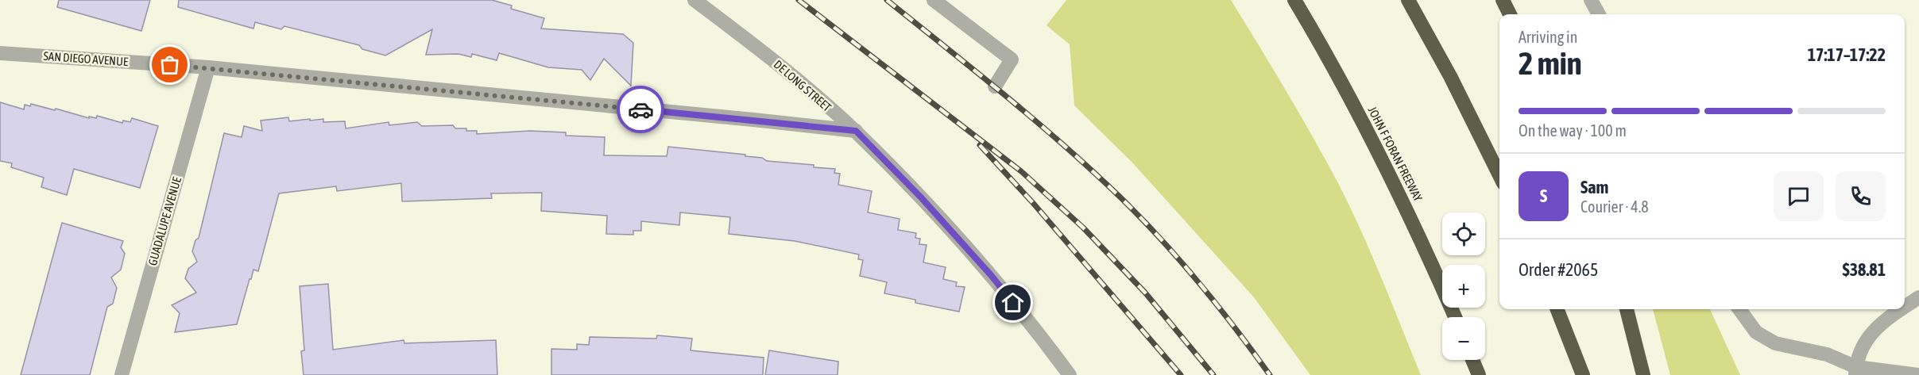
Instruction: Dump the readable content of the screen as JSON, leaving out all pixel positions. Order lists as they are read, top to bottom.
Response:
{
  "streets": {
    "highway": ["JOHN F FORAN FREEWAY"],
    "street": ["SAN DIEGO AVENUE", "DE LONG STREET", "GUADALUPE AVENUE"]
  },
  "crossings": [
    ["SAN DIEGO AVENUE", "DE LONG STREET"],
    ["SAN DIEGO AVENUE", "GUADALUPE AVENUE"]
  ],
  "page": {
    "heading": ["2 min", "Arriving in", "17:17–17:22"],
    "panel": [
      "Sam",
      "Courier · 4.8",
      "Order #2065",
      "$38.81"
    ],
    "bar": "On the way · 100 m",
    "round": "S",
    "map_buttons": ["+", "−"]
  }
}
